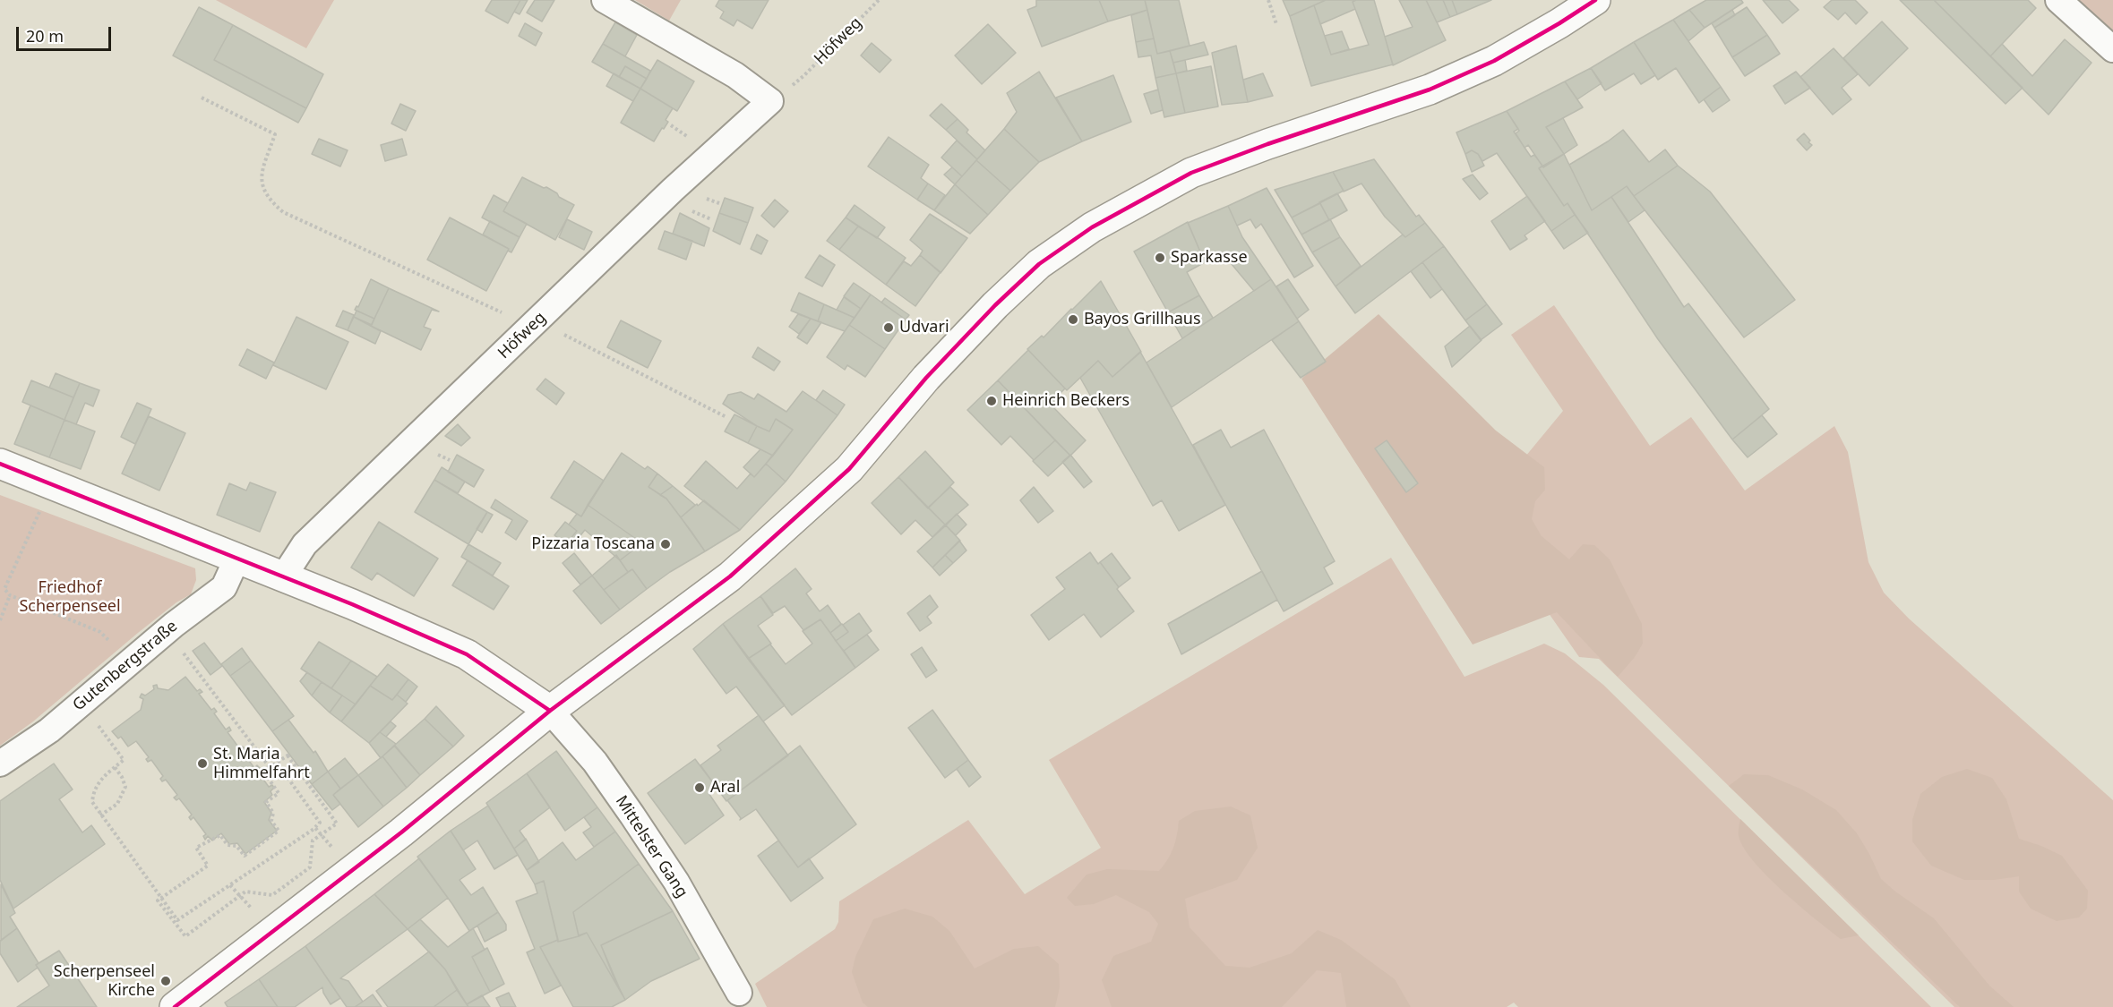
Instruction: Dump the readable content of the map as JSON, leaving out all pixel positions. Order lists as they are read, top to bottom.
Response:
{
  "streets": {
    "street": ["Höfweg", "Gutenbergstraße", "Mittelster Gang"]
  },
  "parks": ["Friedhof Scherpenseel"],
  "places": [
    "Sparkasse",
    "Bayos Grillhaus",
    "Udvari",
    "Heinrich Beckers",
    "Pizzaria Toscana",
    "St. Maria Himmelfahrt",
    "Aral",
    "Scherpenseel Kirche"
  ],
  "scale_bar": "20 m"
}
